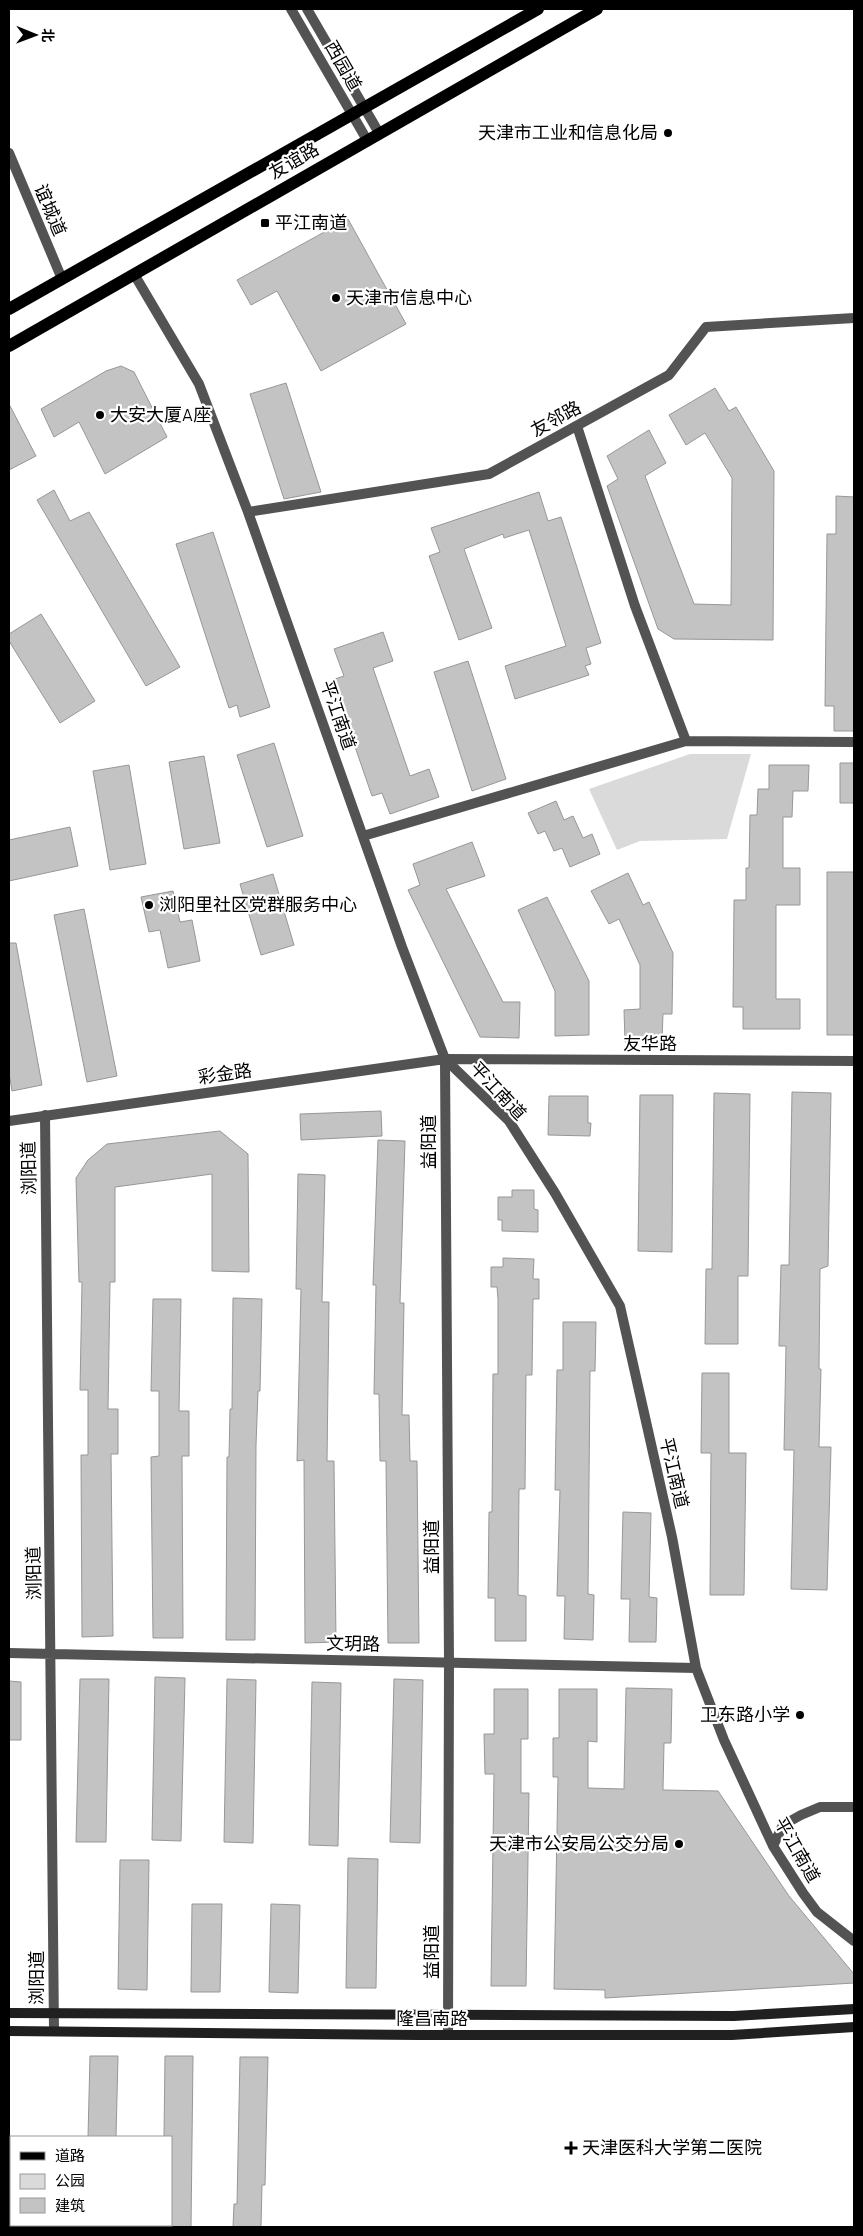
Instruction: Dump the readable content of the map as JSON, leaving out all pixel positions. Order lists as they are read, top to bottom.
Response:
{
  "streets": {
    "main road": ["友谊路", "隆昌南路"],
    "street": [
      "西园道",
      "谊城道",
      "友邻路",
      "平江南道",
      "友华路",
      "彩金路",
      "益阳道",
      "浏阳道",
      "文玥路"
    ]
  },
  "crossings": [
    ["西园道", "友谊路"],
    ["友谊路", "谊城道"],
    ["友谊路", "平江南道"],
    ["友邻路", "平江南道"],
    ["平江南道", "友华路"],
    ["平江南道", "彩金路"],
    ["平江南道", "益阳道"],
    ["平江南道", "文玥路"],
    ["友华路", "彩金路"],
    ["友华路", "益阳道"],
    ["彩金路", "益阳道"],
    ["彩金路", "浏阳道"],
    ["益阳道", "文玥路"],
    ["益阳道", "隆昌南路"],
    ["浏阳道", "文玥路"],
    ["浏阳道", "隆昌南路"]
  ],
  "places": {
    "other": [
      "天津市工业和信息化局",
      "天津市信息中心",
      "大安大厦A座",
      "浏阳里社区党群服务中心",
      "卫东路小学",
      "天津市公安局公交分局"
    ],
    "transit": ["平江南道"],
    "health": ["天津医科大学第二医院"]
  },
  "legend": ["道路", "公园", "建筑"],
  "north": "right"
}
